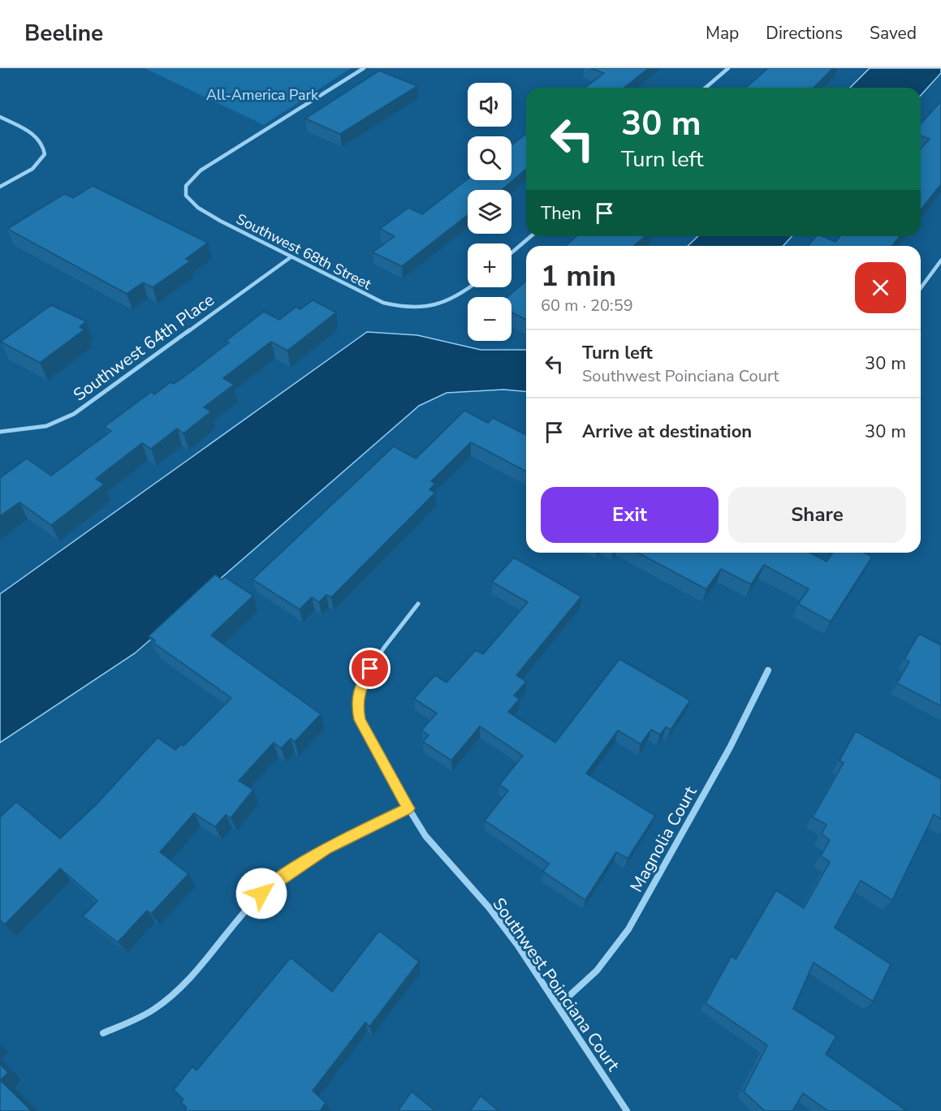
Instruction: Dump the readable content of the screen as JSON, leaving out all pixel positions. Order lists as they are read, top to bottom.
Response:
{
  "streets": {
    "street": [
      "Southwest 68th Street",
      "Southwest 64th Place",
      "Magnolia Court",
      "Southwest Poinciana Court"
    ]
  },
  "crossings": [
    ["Southwest 68th Street", "Southwest 64th Place"],
    ["Magnolia Court", "Southwest Poinciana Court"]
  ],
  "parks": ["All-America Park"],
  "page": {
    "header": "Beeline",
    "nav": ["Map", "Directions", "Saved"],
    "map_buttons": ["+", "−"],
    "turn": ["30 m", "Turn left"],
    "then": "Then",
    "heading": ["1 min", "60 m · 20:59"],
    "list": [
      {
        "name": "Turn left",
        "note": "Southwest Poinciana Court",
        "value": "30 m"
      },
      {
        "name": "Arrive at destination",
        "value": "30 m"
      }
    ],
    "buttons": ["Exit", "Share"]
  }
}
